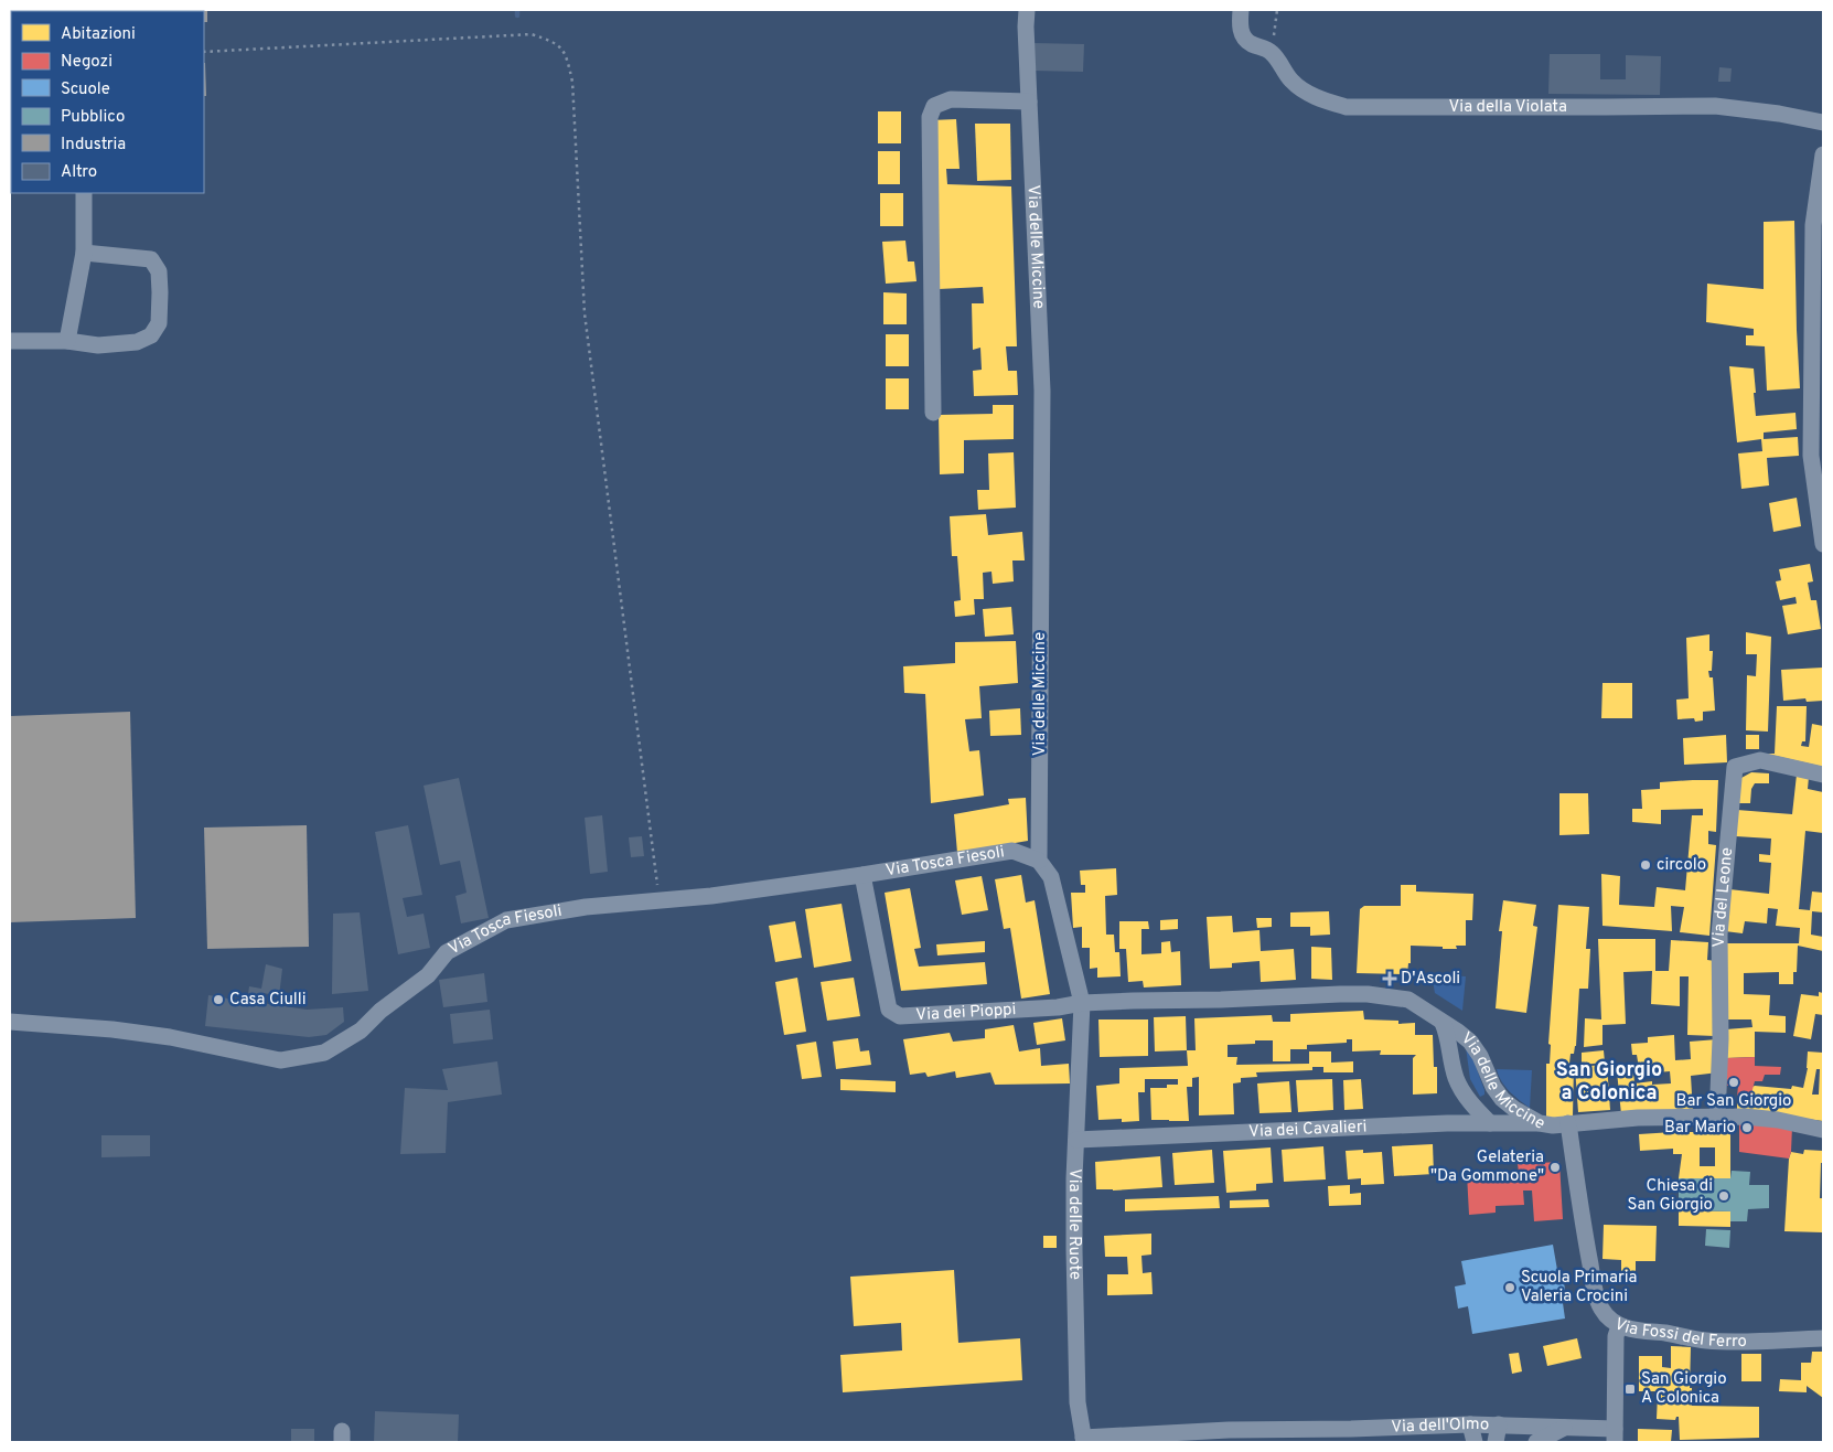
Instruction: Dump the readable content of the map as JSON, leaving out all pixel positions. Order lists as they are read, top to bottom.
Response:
{
  "streets": {
    "street": [
      "Via della Violata",
      "Via delle Miccine",
      "Via Tosca Fiesoli",
      "Via del Leone",
      "Via dei Pioppi",
      "Via dei Cavalieri",
      "Via delle Ruote",
      "Via Fossi del Ferro",
      "Via dell'Olmo"
    ]
  },
  "crossings": [
    ["Via delle Miccine", "Via Tosca Fiesoli"],
    ["Via delle Miccine", "Via del Leone"],
    ["Via delle Miccine", "Via dei Pioppi"],
    ["Via delle Miccine", "Via dei Cavalieri"],
    ["Via delle Miccine", "Via delle Ruote"],
    ["Via delle Miccine", "Via Fossi del Ferro"],
    ["Via Tosca Fiesoli", "Via dei Pioppi"],
    ["Via dei Pioppi", "Via delle Ruote"],
    ["Via dei Cavalieri", "Via delle Ruote"],
    ["Via delle Ruote", "Via dell'Olmo"]
  ],
  "districts": ["San Giorgio a Colonica"],
  "places": {
    "other": [
      "circolo",
      "Casa Ciulli",
      "Bar San Giorgio",
      "Bar Mario",
      "Gelateria \"Da Gommone\"",
      "Chiesa di San Giorgio",
      "Scuola Primaria Valeria Crocini"
    ],
    "health": ["D'Ascoli"],
    "transit": ["San Giorgio A Colonica"]
  },
  "legend": [
    "Abitazioni",
    "Negozi",
    "Scuole",
    "Pubblico",
    "Industria",
    "Altro"
  ]
}
